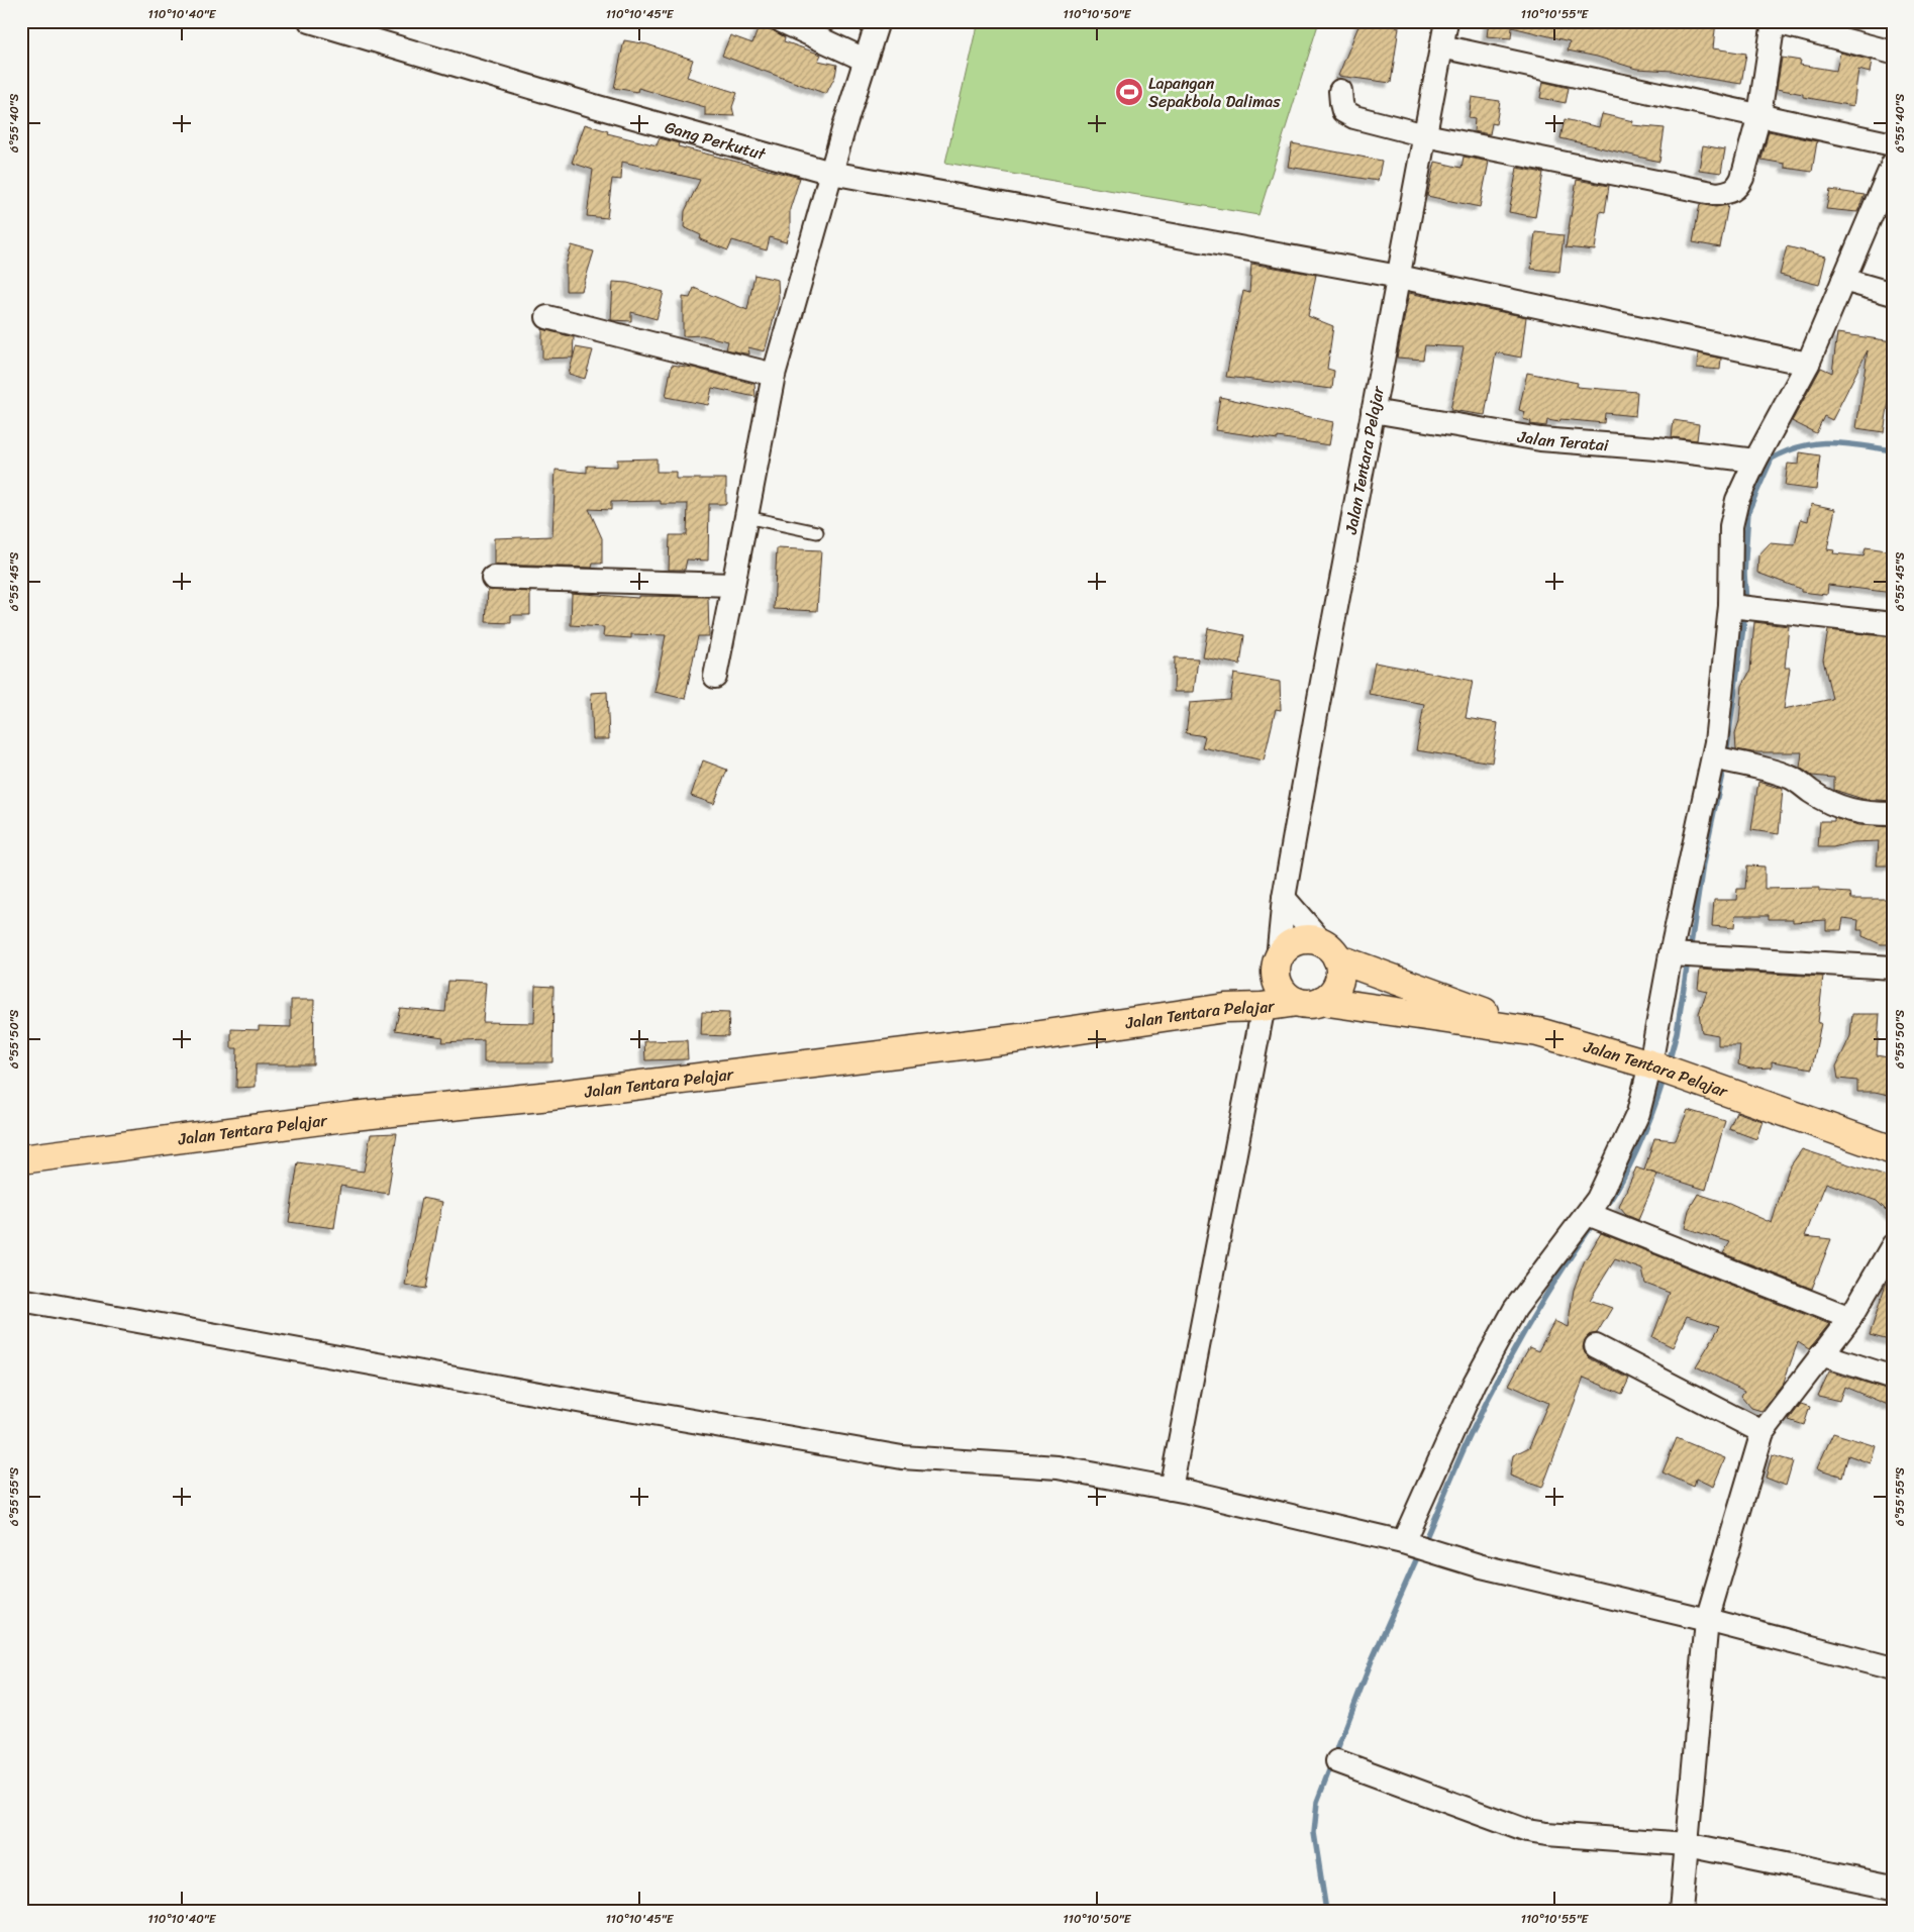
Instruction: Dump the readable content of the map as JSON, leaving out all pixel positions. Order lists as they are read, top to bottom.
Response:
{
  "streets": {
    "highway": ["Jalan Tentara Pelajar"],
    "street": ["Gang Perkutut", "Jalan Teratai"]
  },
  "crossings": [
    ["Gang Perkutut", "Jalan Tentara Pelajar"],
    ["Jalan Teratai", "Jalan Tentara Pelajar"]
  ],
  "places": {
    "sports": ["Lapangan Sepakbola Dalimas"]
  },
  "coordinates": [
    "110°10'40\"E",
    "110°10'45\"E",
    "110°10'50\"E",
    "110°10'55\"E",
    "6°55'40\"S",
    "6°55'45\"S",
    "6°55'50\"S",
    "6°55'55\"S"
  ]
}
